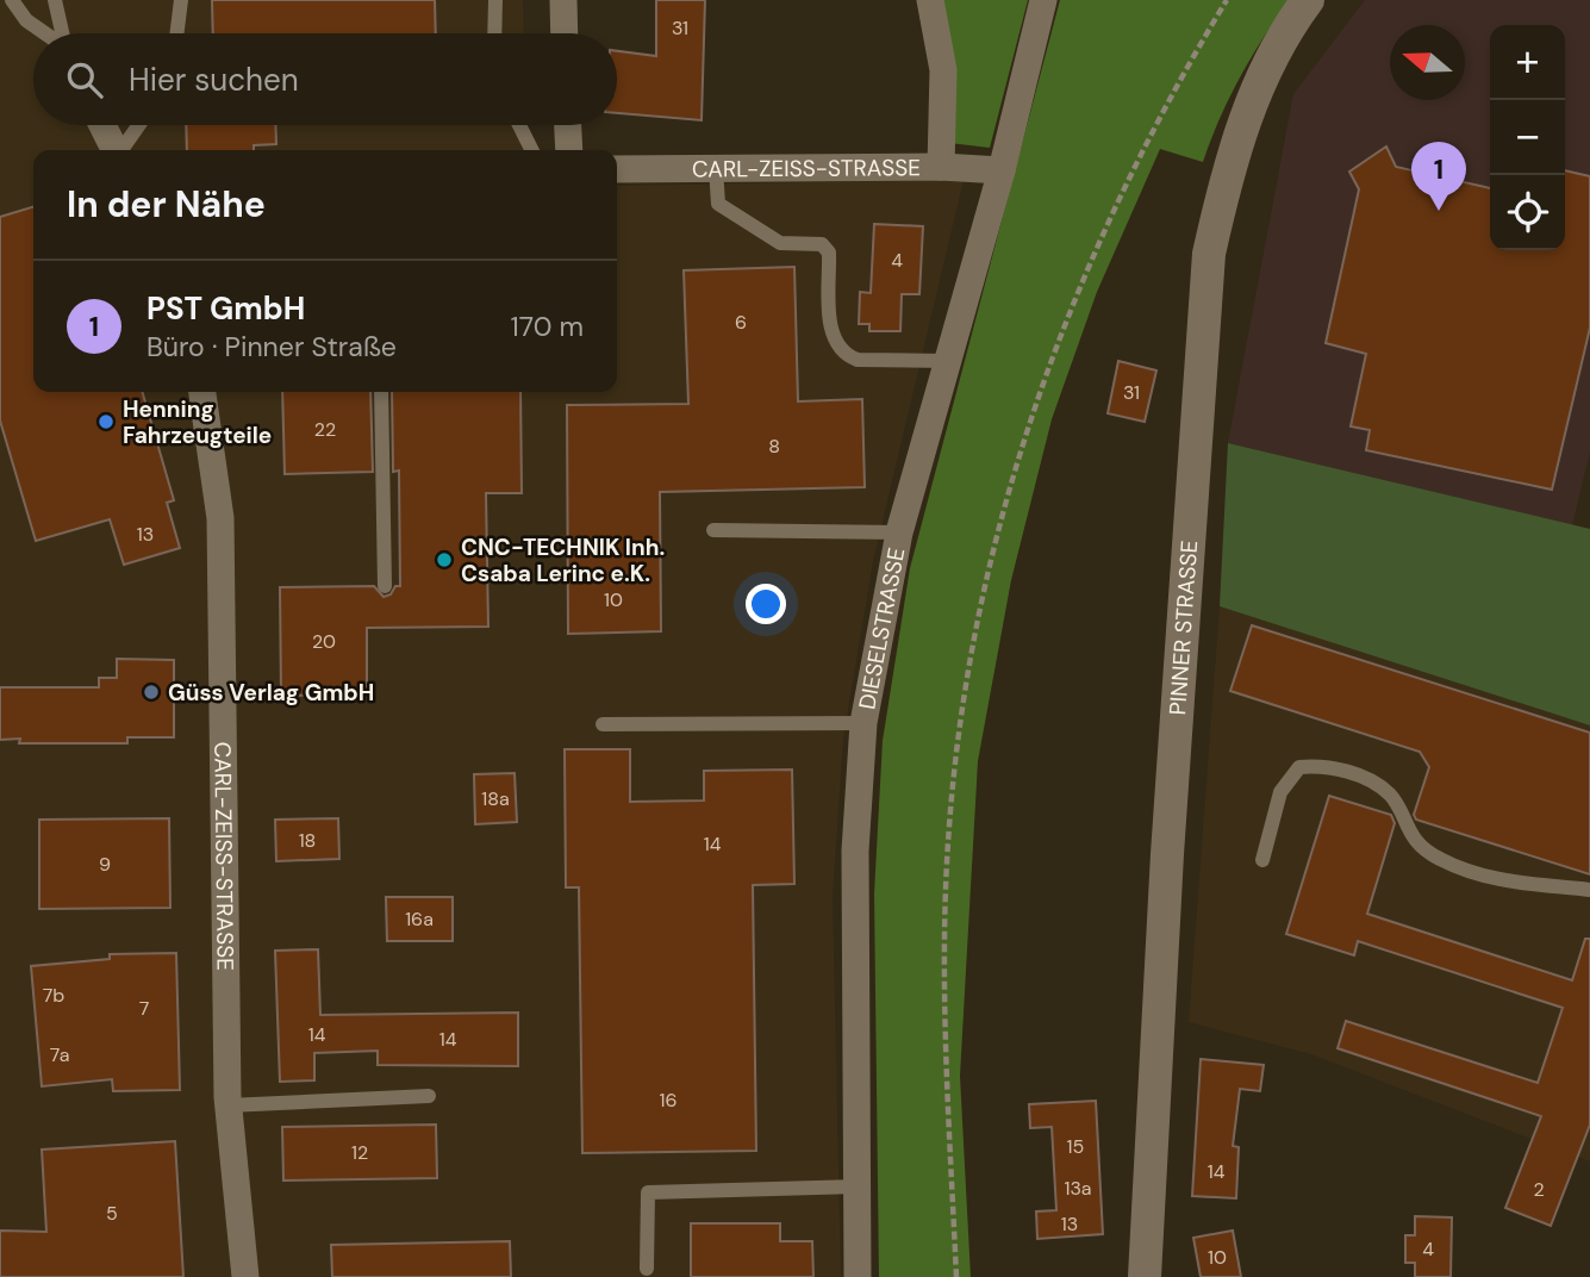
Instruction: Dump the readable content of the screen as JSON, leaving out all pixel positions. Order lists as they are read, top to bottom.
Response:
{
  "streets": {
    "street": ["CARL-ZEISS-STRASSE", "PINNER STRASSE", "DIESELSTRASSE"]
  },
  "crossings": [
    ["CARL-ZEISS-STRASSE", "DIESELSTRASSE"]
  ],
  "places": ["Henning Fahrzeugteile", "CNC-TECHNIK Inh. Csaba Lerinc e.K.", "Güss Verlag GmbH"],
  "house_numbers": [
    "31",
    "4",
    "6",
    "31",
    "22",
    "8",
    "13",
    "10",
    "20",
    "18a",
    "18",
    "14",
    "9",
    "16a",
    "7b",
    "7",
    "14",
    "14",
    "7a",
    "16",
    "15",
    "12",
    "14",
    "13a",
    "2",
    "5",
    "13",
    "4",
    "10"
  ],
  "north": "left",
  "page": {
    "map_buttons": ["+", "−"],
    "search": "Hier suchen",
    "pins": "1",
    "heading": "In der Nähe",
    "list": [
      {
        "mark": "1",
        "name": "PST GmbH",
        "note": "Büro · Pinner Straße",
        "value": "170 m"
      }
    ]
  }
}
